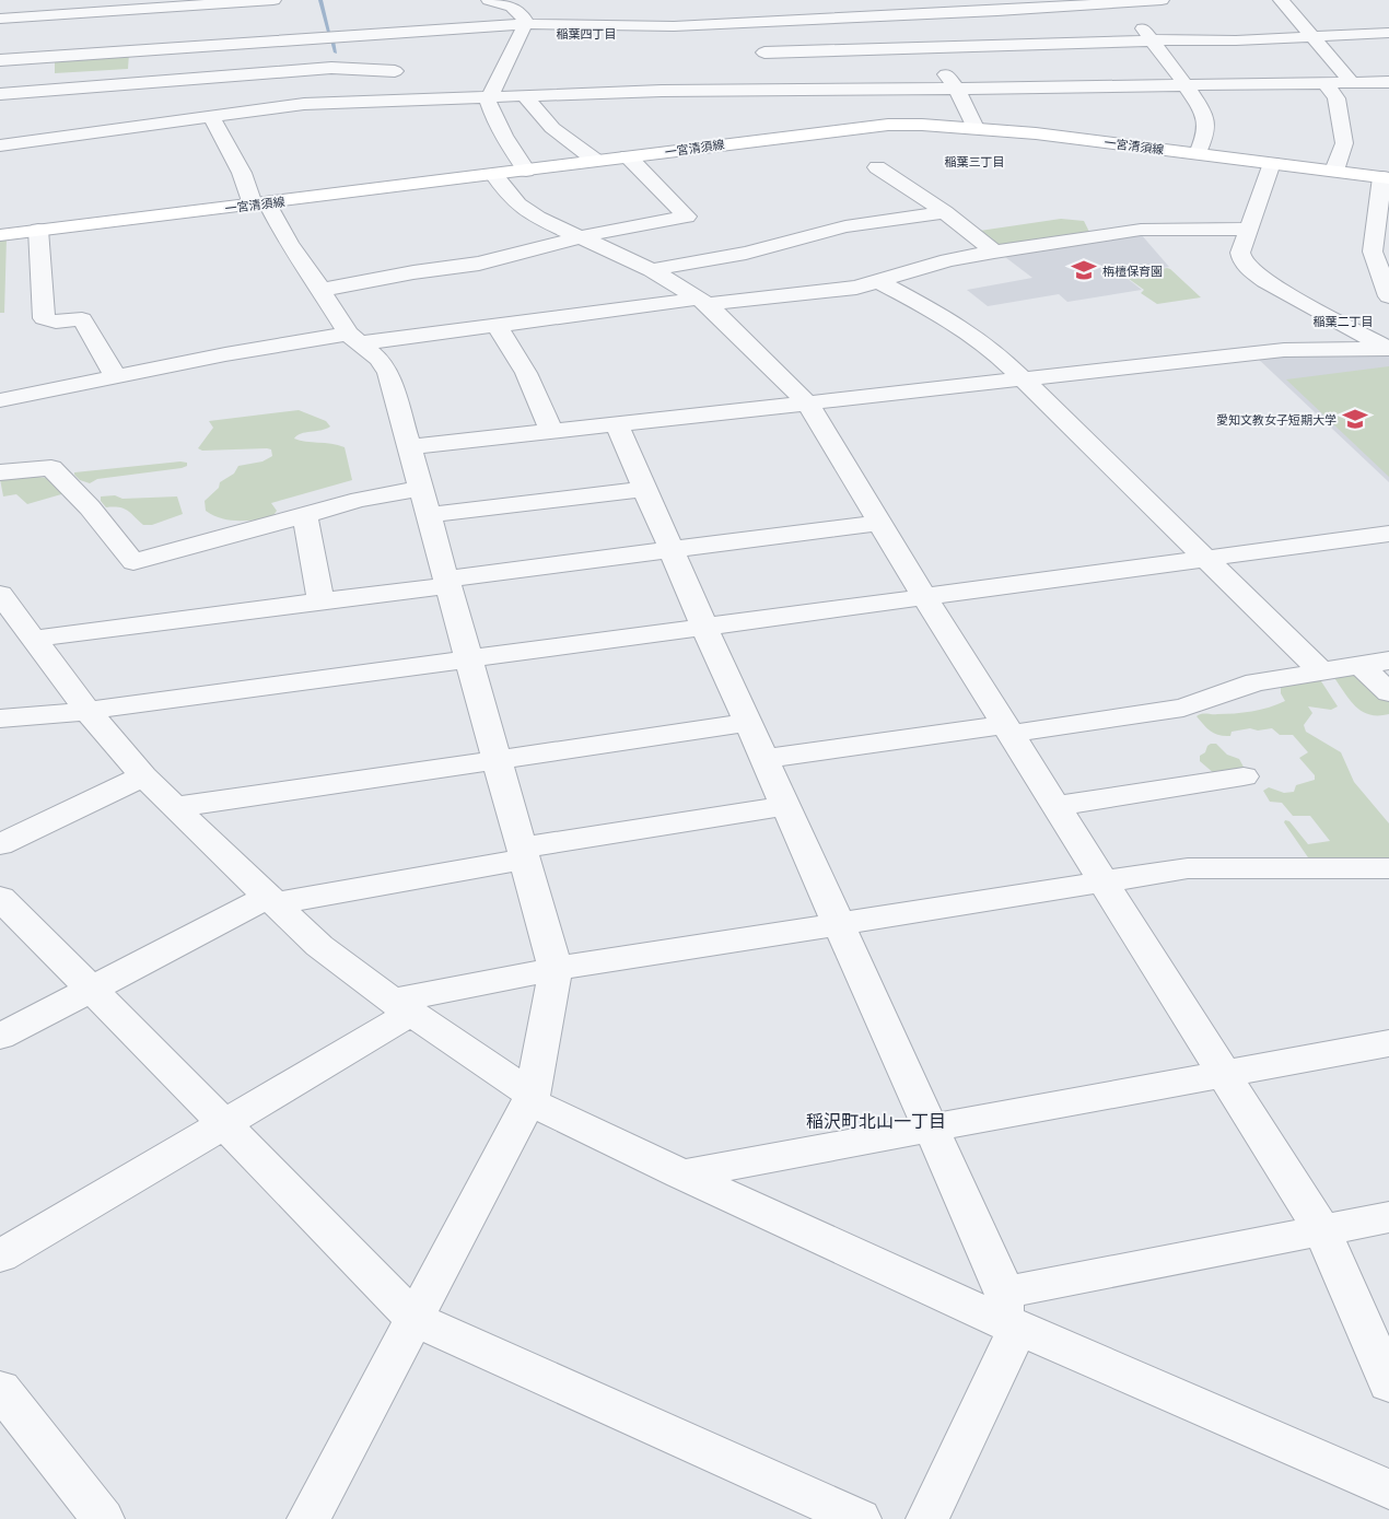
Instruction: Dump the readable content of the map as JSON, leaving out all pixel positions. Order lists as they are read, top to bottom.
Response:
{
  "streets": {
    "main road": ["一宮清須線"]
  },
  "districts": [
    "稲葉四丁目",
    "稲葉三丁目",
    "稲葉二丁目",
    "稲沢町北山一丁目"
  ],
  "places": {
    "school or university": ["栴檀保育園", "愛知文教女子短期大学"]
  }
}
